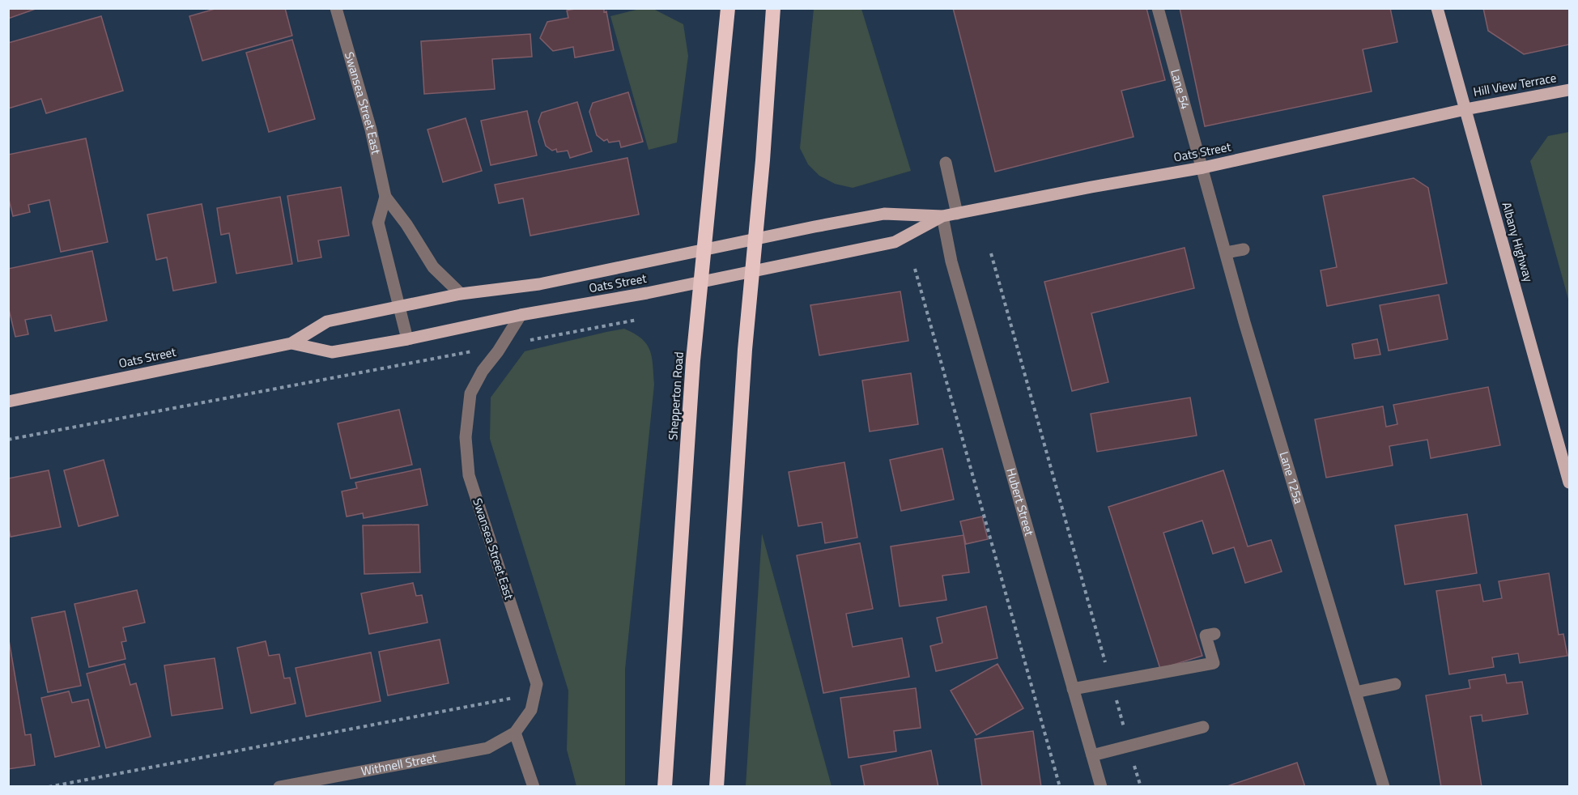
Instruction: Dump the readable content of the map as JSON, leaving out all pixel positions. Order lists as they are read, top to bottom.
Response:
{
  "streets": {
    "highway": ["Shepperton Road"],
    "main road": ["Hill View Terrace", "Oats Street", "Albany Highway"],
    "street": [
      "Lane 54",
      "Swansea Street East",
      "Lane 125a",
      "Hubert Street",
      "Withnell Street"
    ]
  },
  "crossings": [
    ["Hill View Terrace", "Oats Street"],
    ["Hill View Terrace", "Albany Highway"],
    ["Lane 54", "Oats Street"],
    ["Lane 54", "Lane 125a"],
    ["Swansea Street East", "Oats Street"],
    ["Swansea Street East", "Withnell Street"],
    ["Oats Street", "Albany Highway"],
    ["Oats Street", "Shepperton Road"],
    ["Oats Street", "Lane 125a"],
    ["Oats Street", "Hubert Street"]
  ]
}
